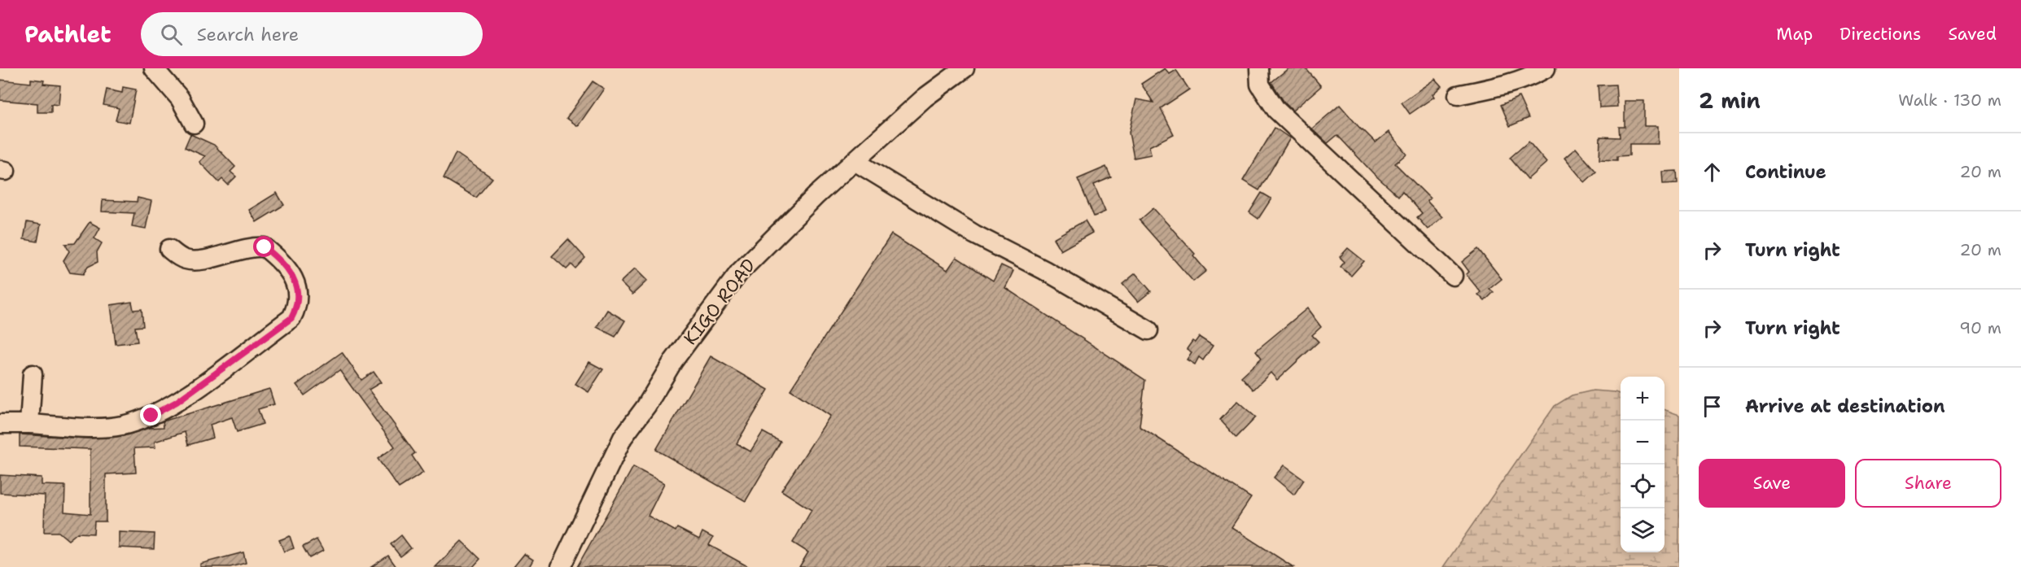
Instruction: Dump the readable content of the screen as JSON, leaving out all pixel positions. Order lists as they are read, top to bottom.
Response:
{
  "streets": {
    "street": ["KIGO ROAD"]
  },
  "page": {
    "header": "Pathlet",
    "search": "Search here",
    "nav": ["Map", "Directions", "Saved"],
    "heading": ["2 min", "Walk · 130 m"],
    "list": [
      ["Continue", "20 m"],
      ["Turn right", "20 m"],
      ["Turn right", "90 m"],
      "Arrive at destination"
    ],
    "map_buttons": ["+", "−"],
    "buttons": ["Save", "Share"]
  }
}
